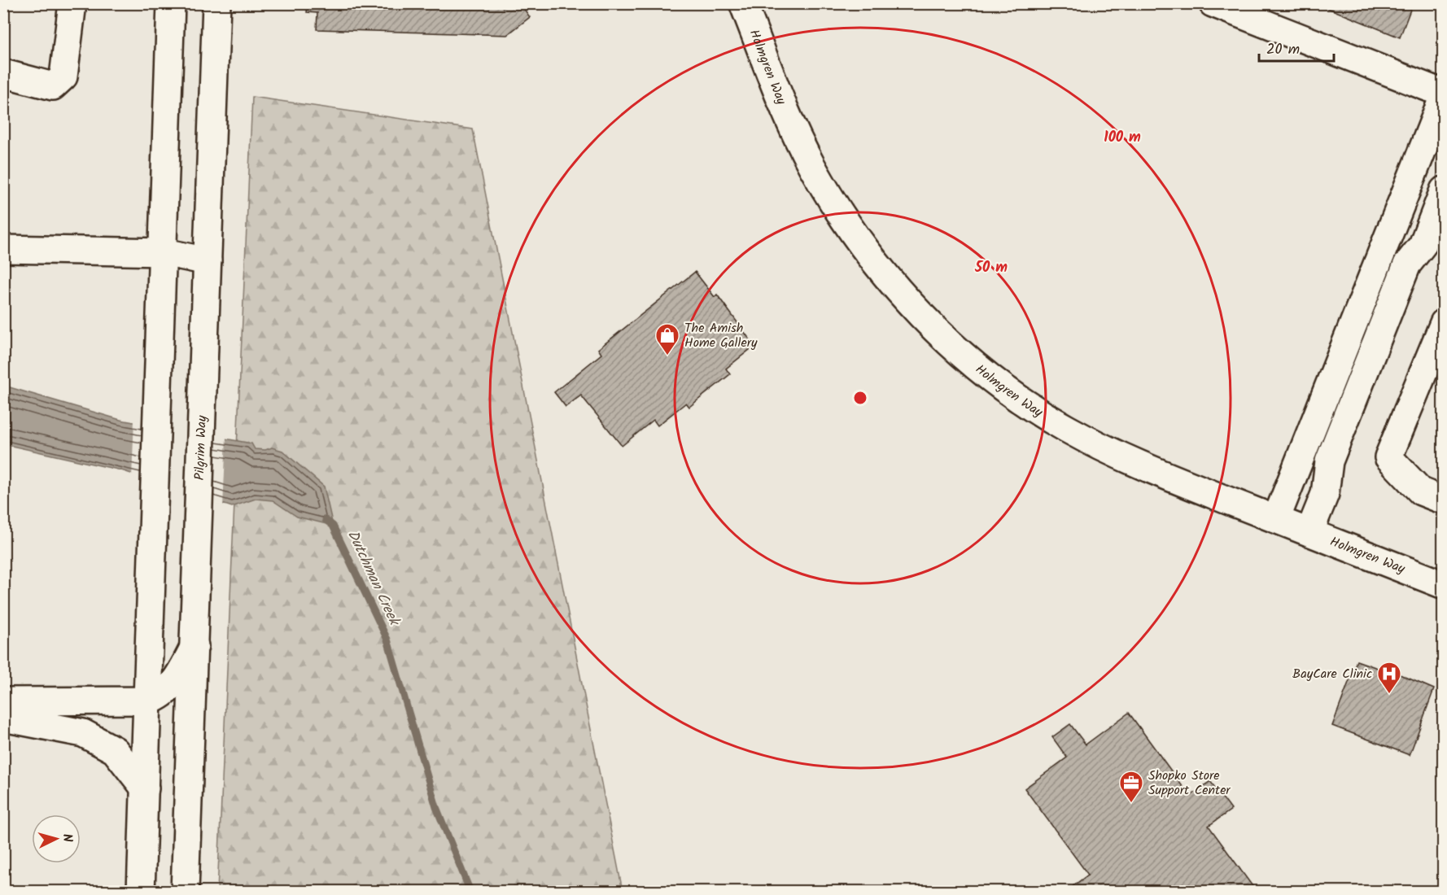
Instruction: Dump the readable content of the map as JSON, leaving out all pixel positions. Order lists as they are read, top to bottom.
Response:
{
  "streets": {
    "main road": ["Holmgren Way", "Pilgrim Way"]
  },
  "water": ["Dutchman Creek"],
  "places": {
    "shop": ["The Amish Home Gallery"],
    "hospital": ["BayCare Clinic"],
    "office": ["Shopko Store Support Center"]
  },
  "scale_bar": "20 m",
  "north": "right",
  "rings": ["100 m", "50 m"]
}
